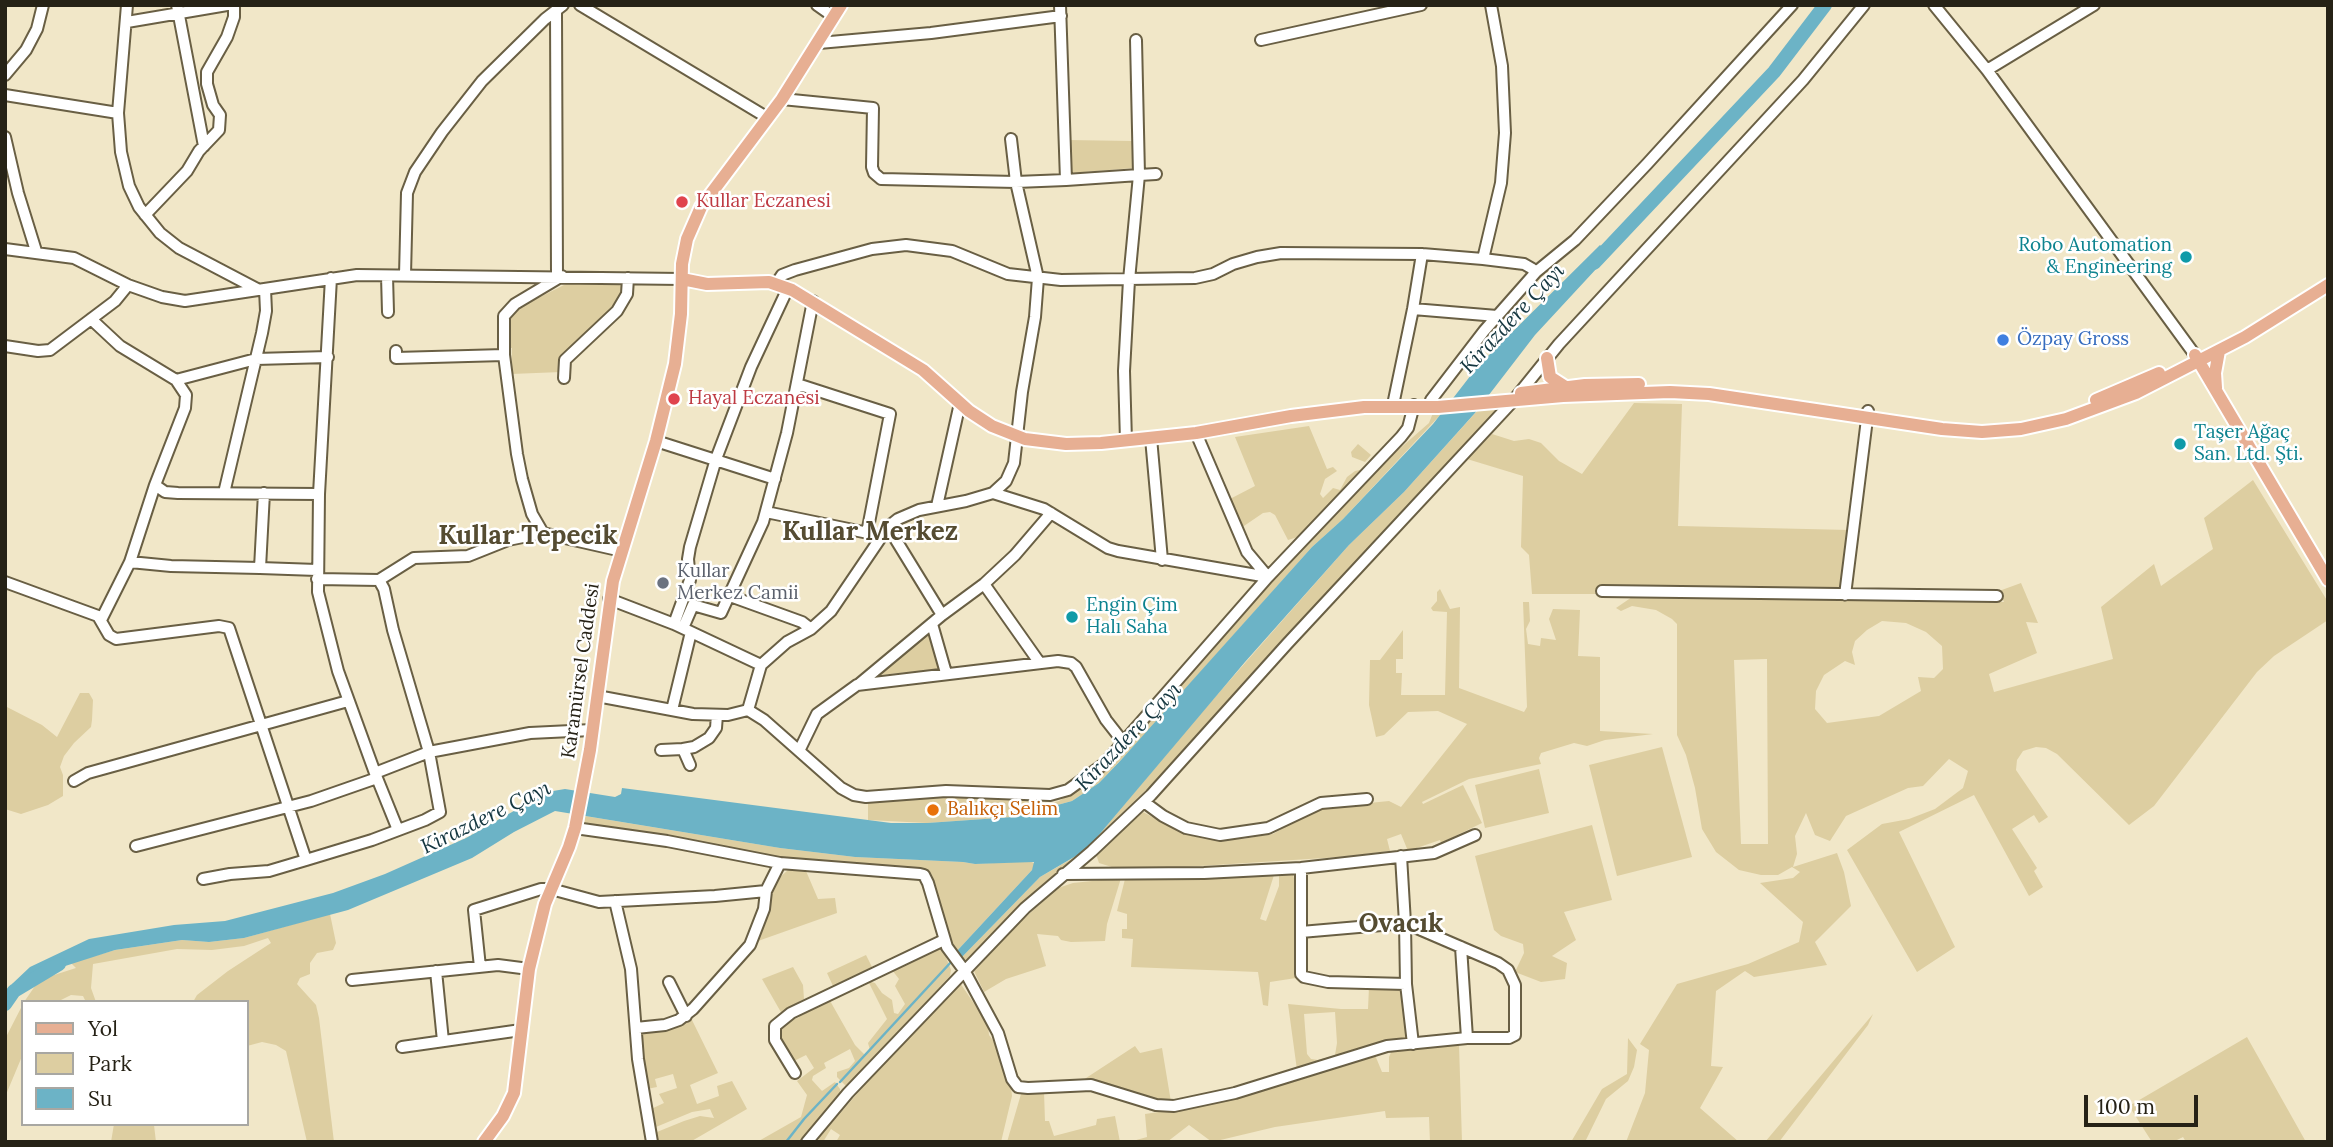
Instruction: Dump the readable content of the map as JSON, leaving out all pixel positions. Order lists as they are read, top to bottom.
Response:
{
  "streets": {
    "main road": ["Karamürsel Caddesi"]
  },
  "districts": ["Kullar Merkez", "Kullar Tepecik", "Ovacık"],
  "water": ["Kirazdere Çayı"],
  "places": [
    "Kullar Eczanesi",
    "Robo Automation & Engineering",
    "Özpay Gross",
    "Hayal Eczanesi",
    "Taşer Ağaç San. Ltd. Şti.",
    "Kullar Merkez Camii",
    "Engin Çim Halı Saha",
    "Balıkçı Selim"
  ],
  "legend": ["Yol", "Park", "Su"],
  "scale_bar": "100 m"
}
